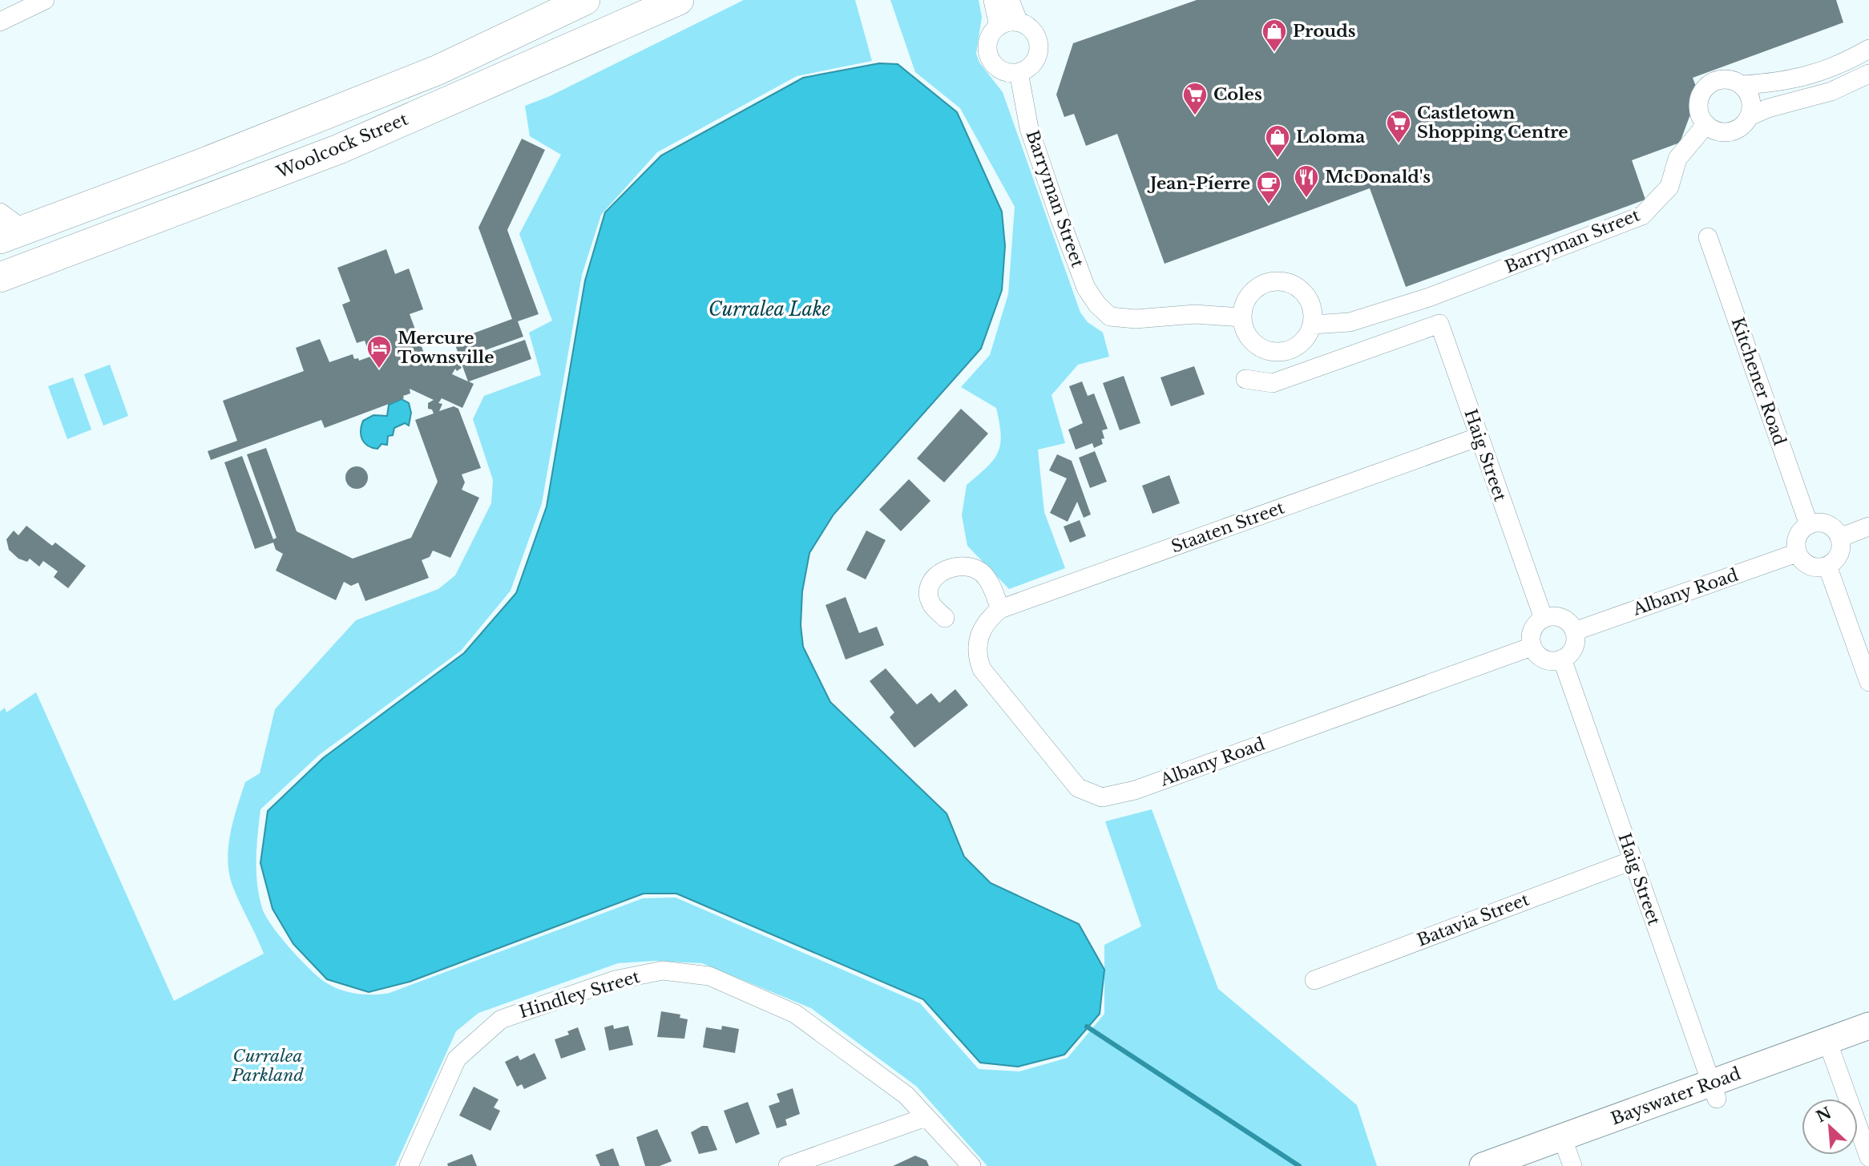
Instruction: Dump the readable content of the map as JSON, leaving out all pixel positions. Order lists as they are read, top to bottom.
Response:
{
  "streets": {
    "main road": ["Woolcock Street", "Bayswater Road"],
    "street": [
      "Barryman Street",
      "Kitchener Road",
      "Haig Street",
      "Staaten Street",
      "Albany Road",
      "Batavia Street",
      "Hindley Street"
    ]
  },
  "crossings": [
    ["Kitchener Road", "Albany Road"],
    ["Haig Street", "Staaten Street"],
    ["Haig Street", "Albany Road"],
    ["Haig Street", "Batavia Street"],
    ["Haig Street", "Bayswater Road"],
    ["Staaten Street", "Albany Road"]
  ],
  "water": ["Curralea Lake"],
  "parks": ["Curralea Parkland"],
  "places": {
    "shop": ["Prouds", "Loloma"],
    "supermarket": ["Coles", "Castletown Shopping Centre"],
    "restaurant": ["McDonald's"],
    "cafe": ["Jean-Píerre"],
    "hotel": ["Mercure Townsville"]
  },
  "north": "top left"
}
